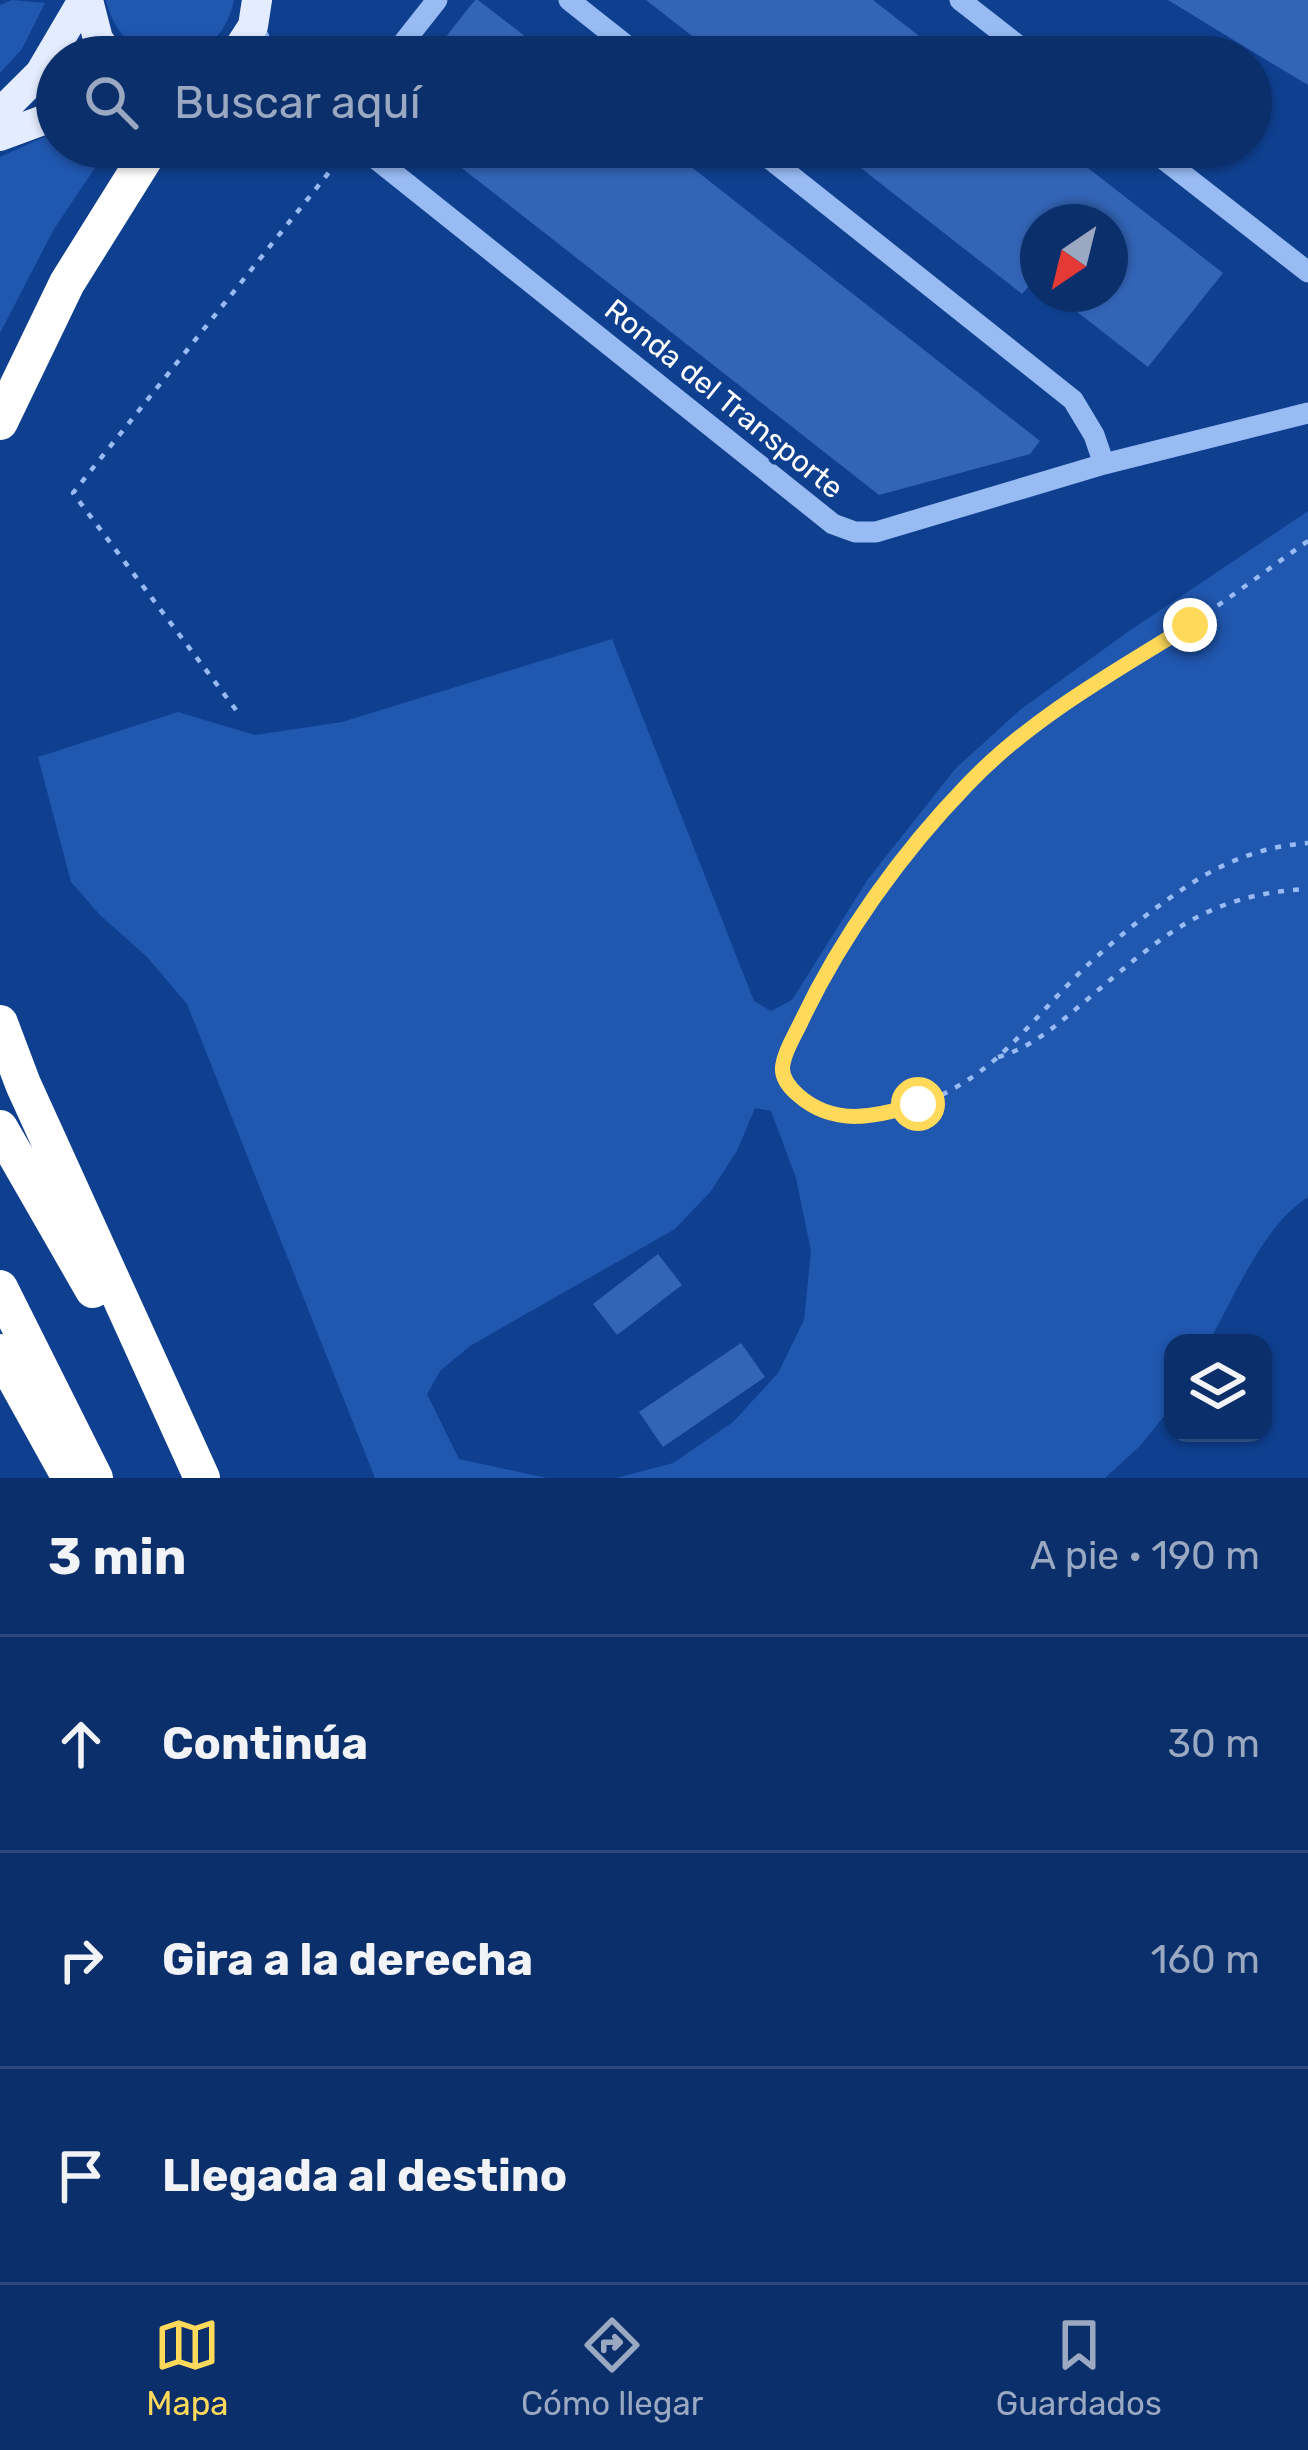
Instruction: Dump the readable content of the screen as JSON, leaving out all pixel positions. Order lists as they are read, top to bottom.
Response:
{
  "streets": {
    "street": ["Ronda del Transporte"]
  },
  "north": "bottom left",
  "page": {
    "search": "Buscar aquí",
    "heading": ["3 min", "A pie · 190 m"],
    "list": [
      ["Continúa", "30 m"],
      ["Gira a la derecha", "160 m"],
      "Llegada al destino"
    ],
    "nav": ["Mapa", "Cómo llegar", "Guardados"]
  }
}
